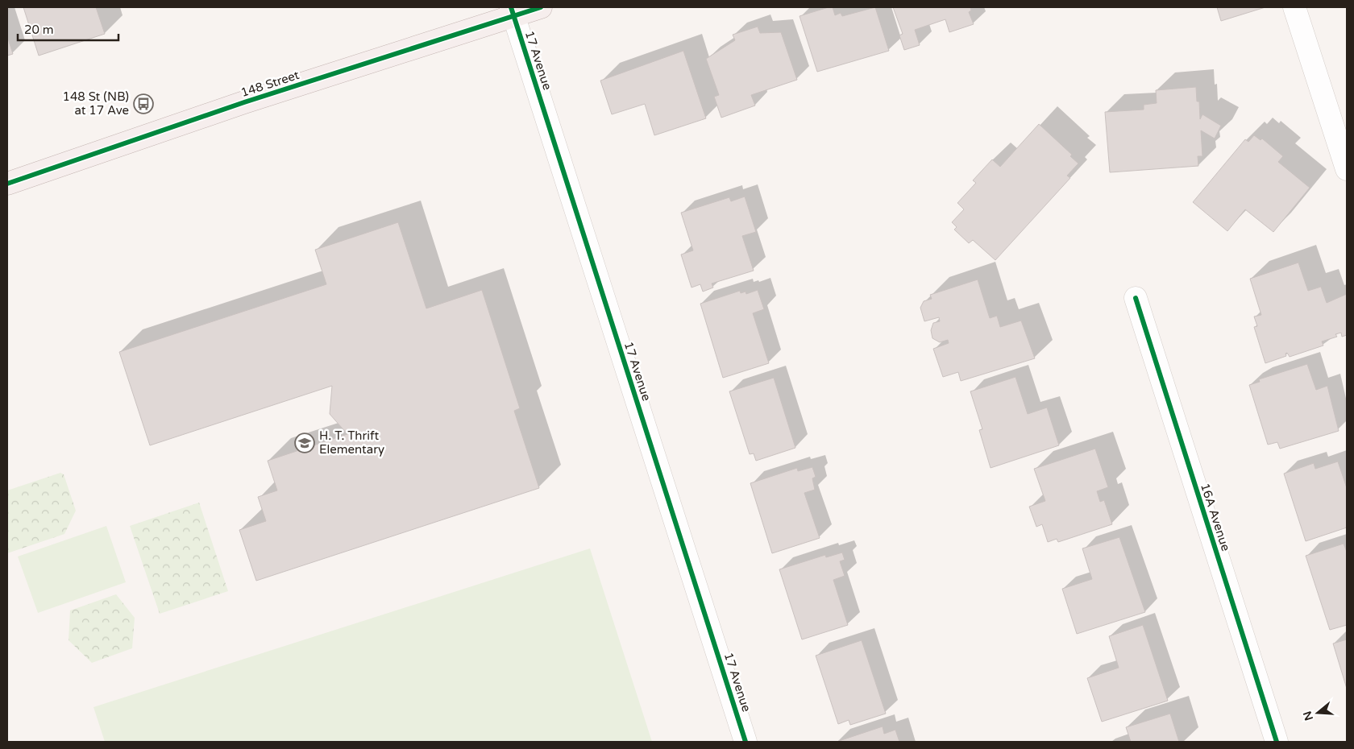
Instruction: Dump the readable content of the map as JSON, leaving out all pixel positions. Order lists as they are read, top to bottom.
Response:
{
  "streets": {
    "main road": ["148 Street"],
    "street": ["17 Avenue", "16A Avenue"]
  },
  "crossings": [
    ["17 Avenue", "148 Street"]
  ],
  "places": {
    "bus stop": ["148 St (NB) at 17 Ave"],
    "school or university": ["H. T. Thrift Elementary"]
  },
  "scale_bar": "20 m",
  "north": "left"
}
